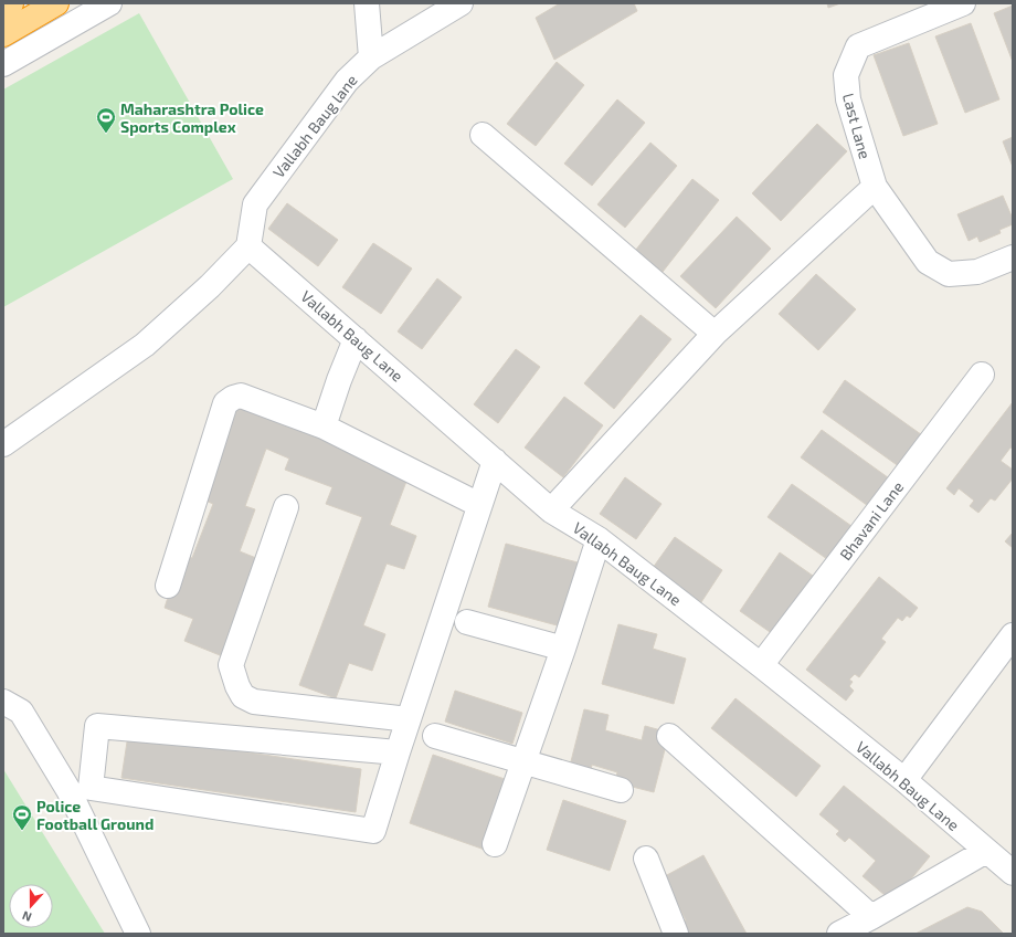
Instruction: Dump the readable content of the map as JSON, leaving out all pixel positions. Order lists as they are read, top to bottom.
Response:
{
  "streets": {
    "street": [
      "Vallabh Baug lane",
      "Last Lane",
      "Vallabh Baug Lane",
      "Bhavani Lane"
    ]
  },
  "crossings": [
    ["Vallabh Baug lane", "Vallabh Baug Lane"],
    ["Vallabh Baug Lane", "Bhavani Lane"]
  ],
  "places": {
    "sports": ["Maharashtra Police Sports Complex", "Police Football Ground"]
  },
  "north": "bottom"
}
